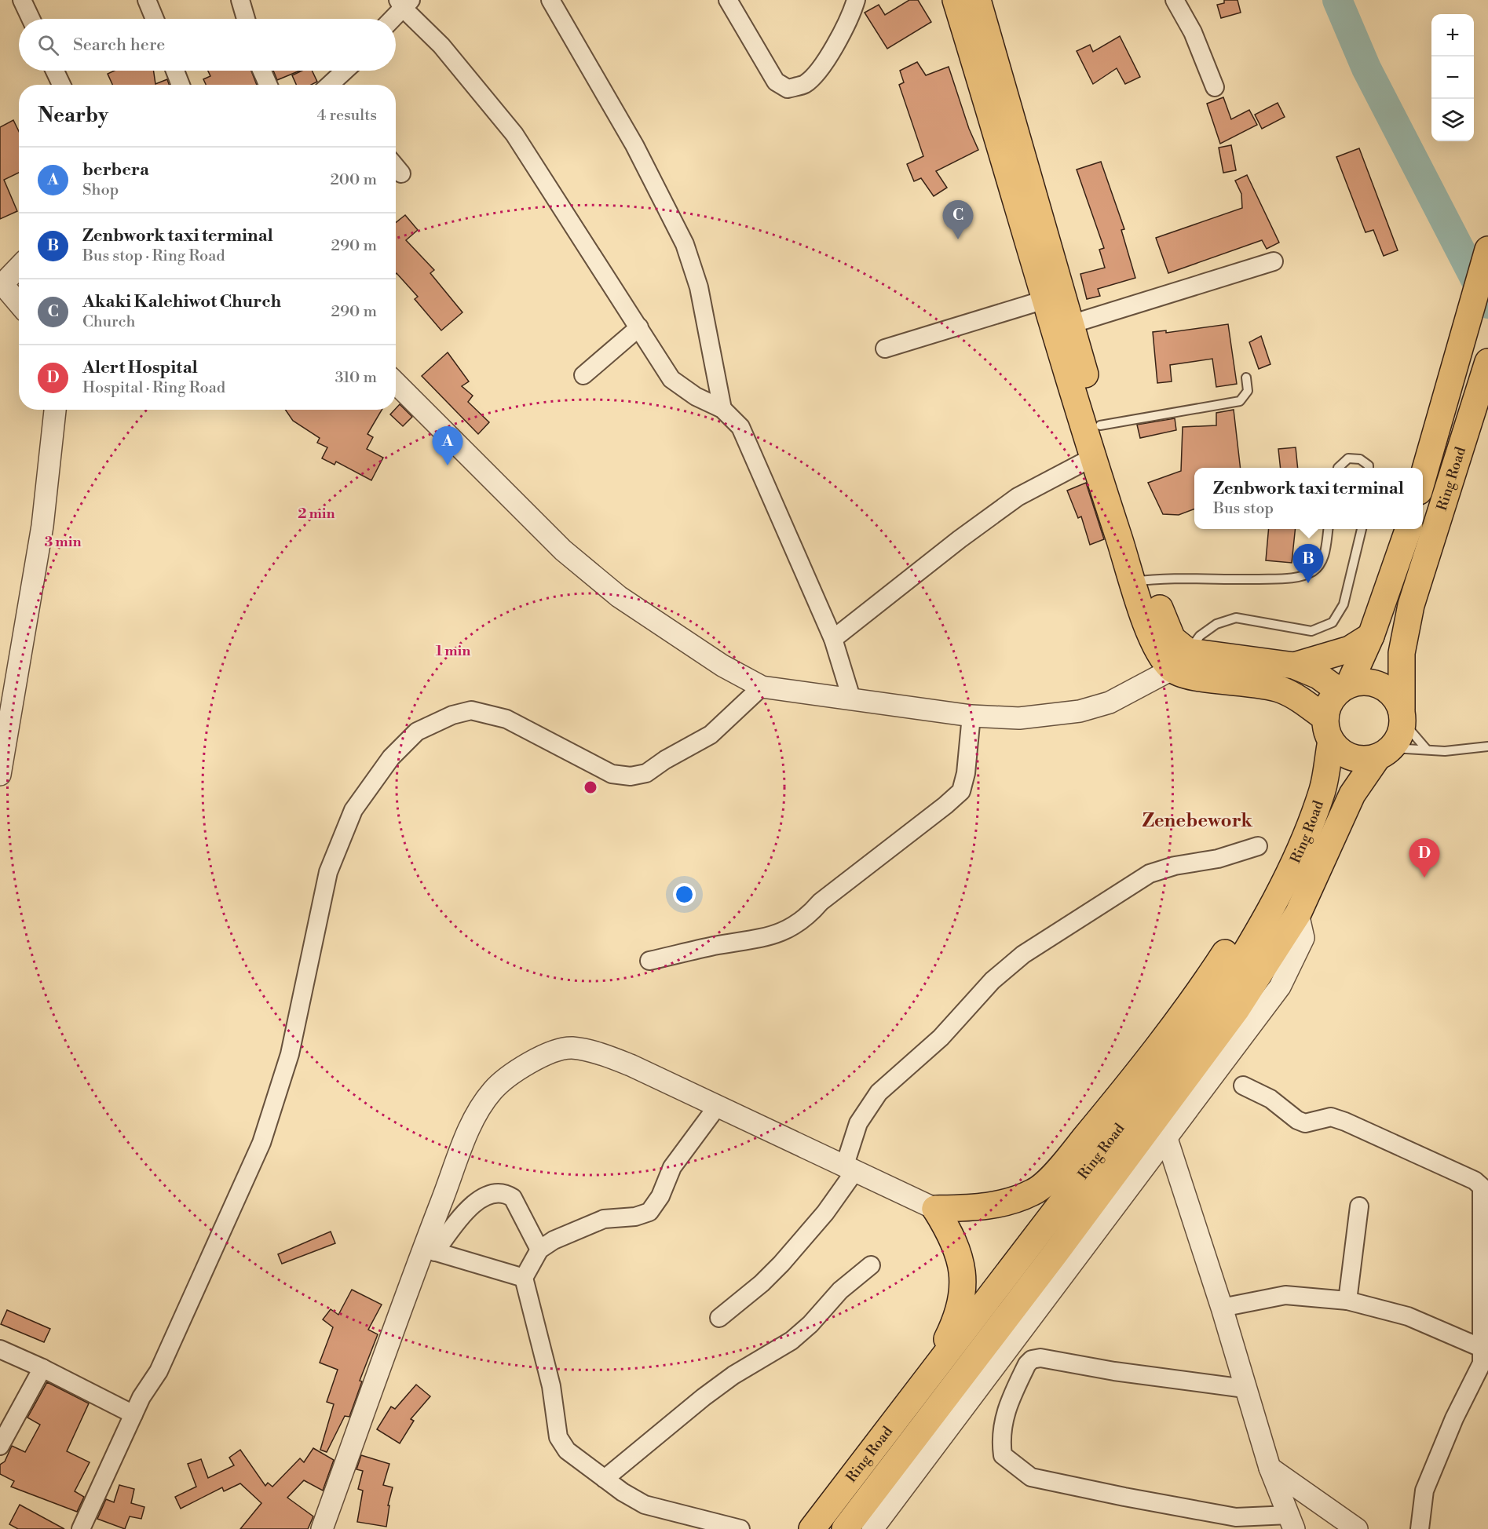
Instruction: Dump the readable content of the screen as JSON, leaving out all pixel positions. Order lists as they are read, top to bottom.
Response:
{
  "streets": {
    "main road": ["Ring Road"]
  },
  "districts": ["Zenebework"],
  "page": {
    "map_buttons": ["+", "−"],
    "search": "Search here",
    "heading": ["Nearby", "4 results"],
    "list": [
      {
        "mark": "A",
        "name": "berbera",
        "note": "Shop",
        "value": "200 m"
      },
      {
        "mark": "B",
        "name": "Zenbwork taxi terminal",
        "note": "Bus stop · Ring Road",
        "value": "290 m"
      },
      {
        "mark": "C",
        "name": "Akaki Kalehiwot Church",
        "note": "Church",
        "value": "290 m"
      },
      {
        "mark": "D",
        "name": "Alert Hospital",
        "note": "Hospital · Ring Road",
        "value": "310 m"
      }
    ],
    "pins": [
      "C",
      "A",
      "B",
      "D"
    ],
    "popup": ["Zenbwork taxi terminal", "Bus stop"]
  },
  "rings": ["2 min", "3 min", "1 min"]
}
